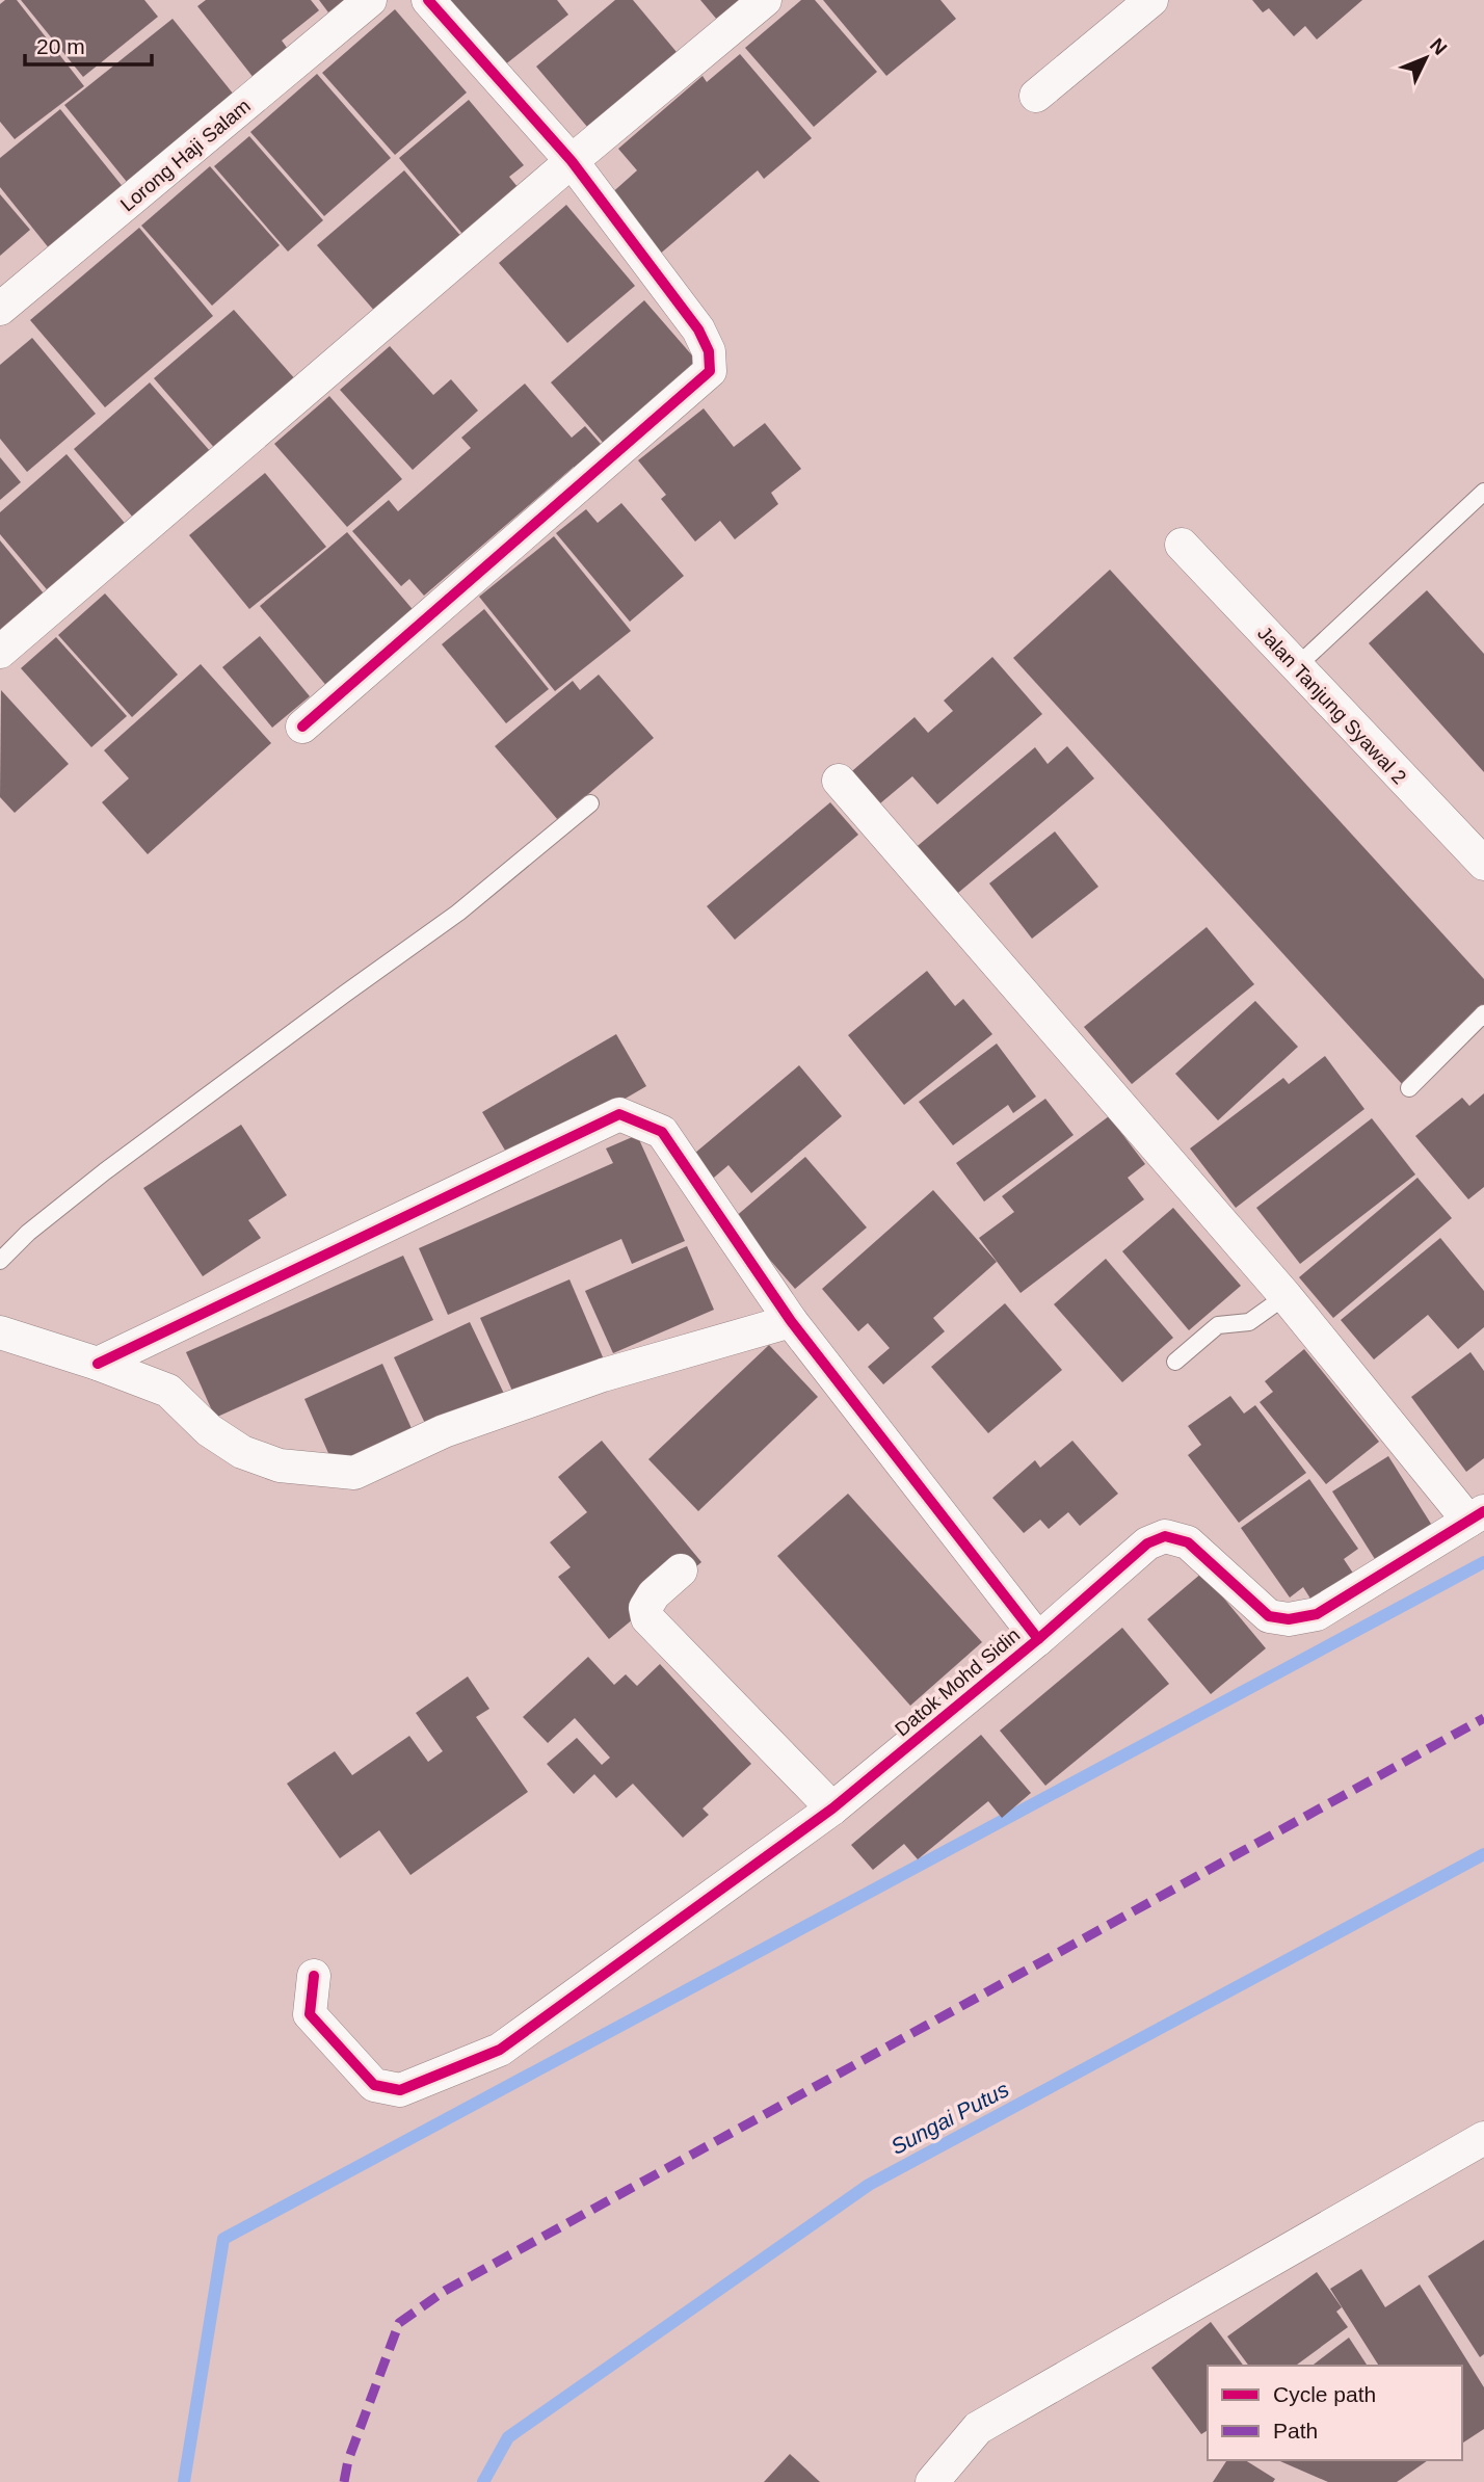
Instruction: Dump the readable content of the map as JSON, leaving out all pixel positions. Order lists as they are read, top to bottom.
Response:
{
  "streets": {
    "street": ["Lorong Haji Salam", "Jalan Tanjung Syawal 2", "Datok Mohd Sidin"]
  },
  "water": ["Sungai Putus"],
  "legend": ["Cycle path", "Path"],
  "scale_bar": "20 m",
  "north": "top right"
}
